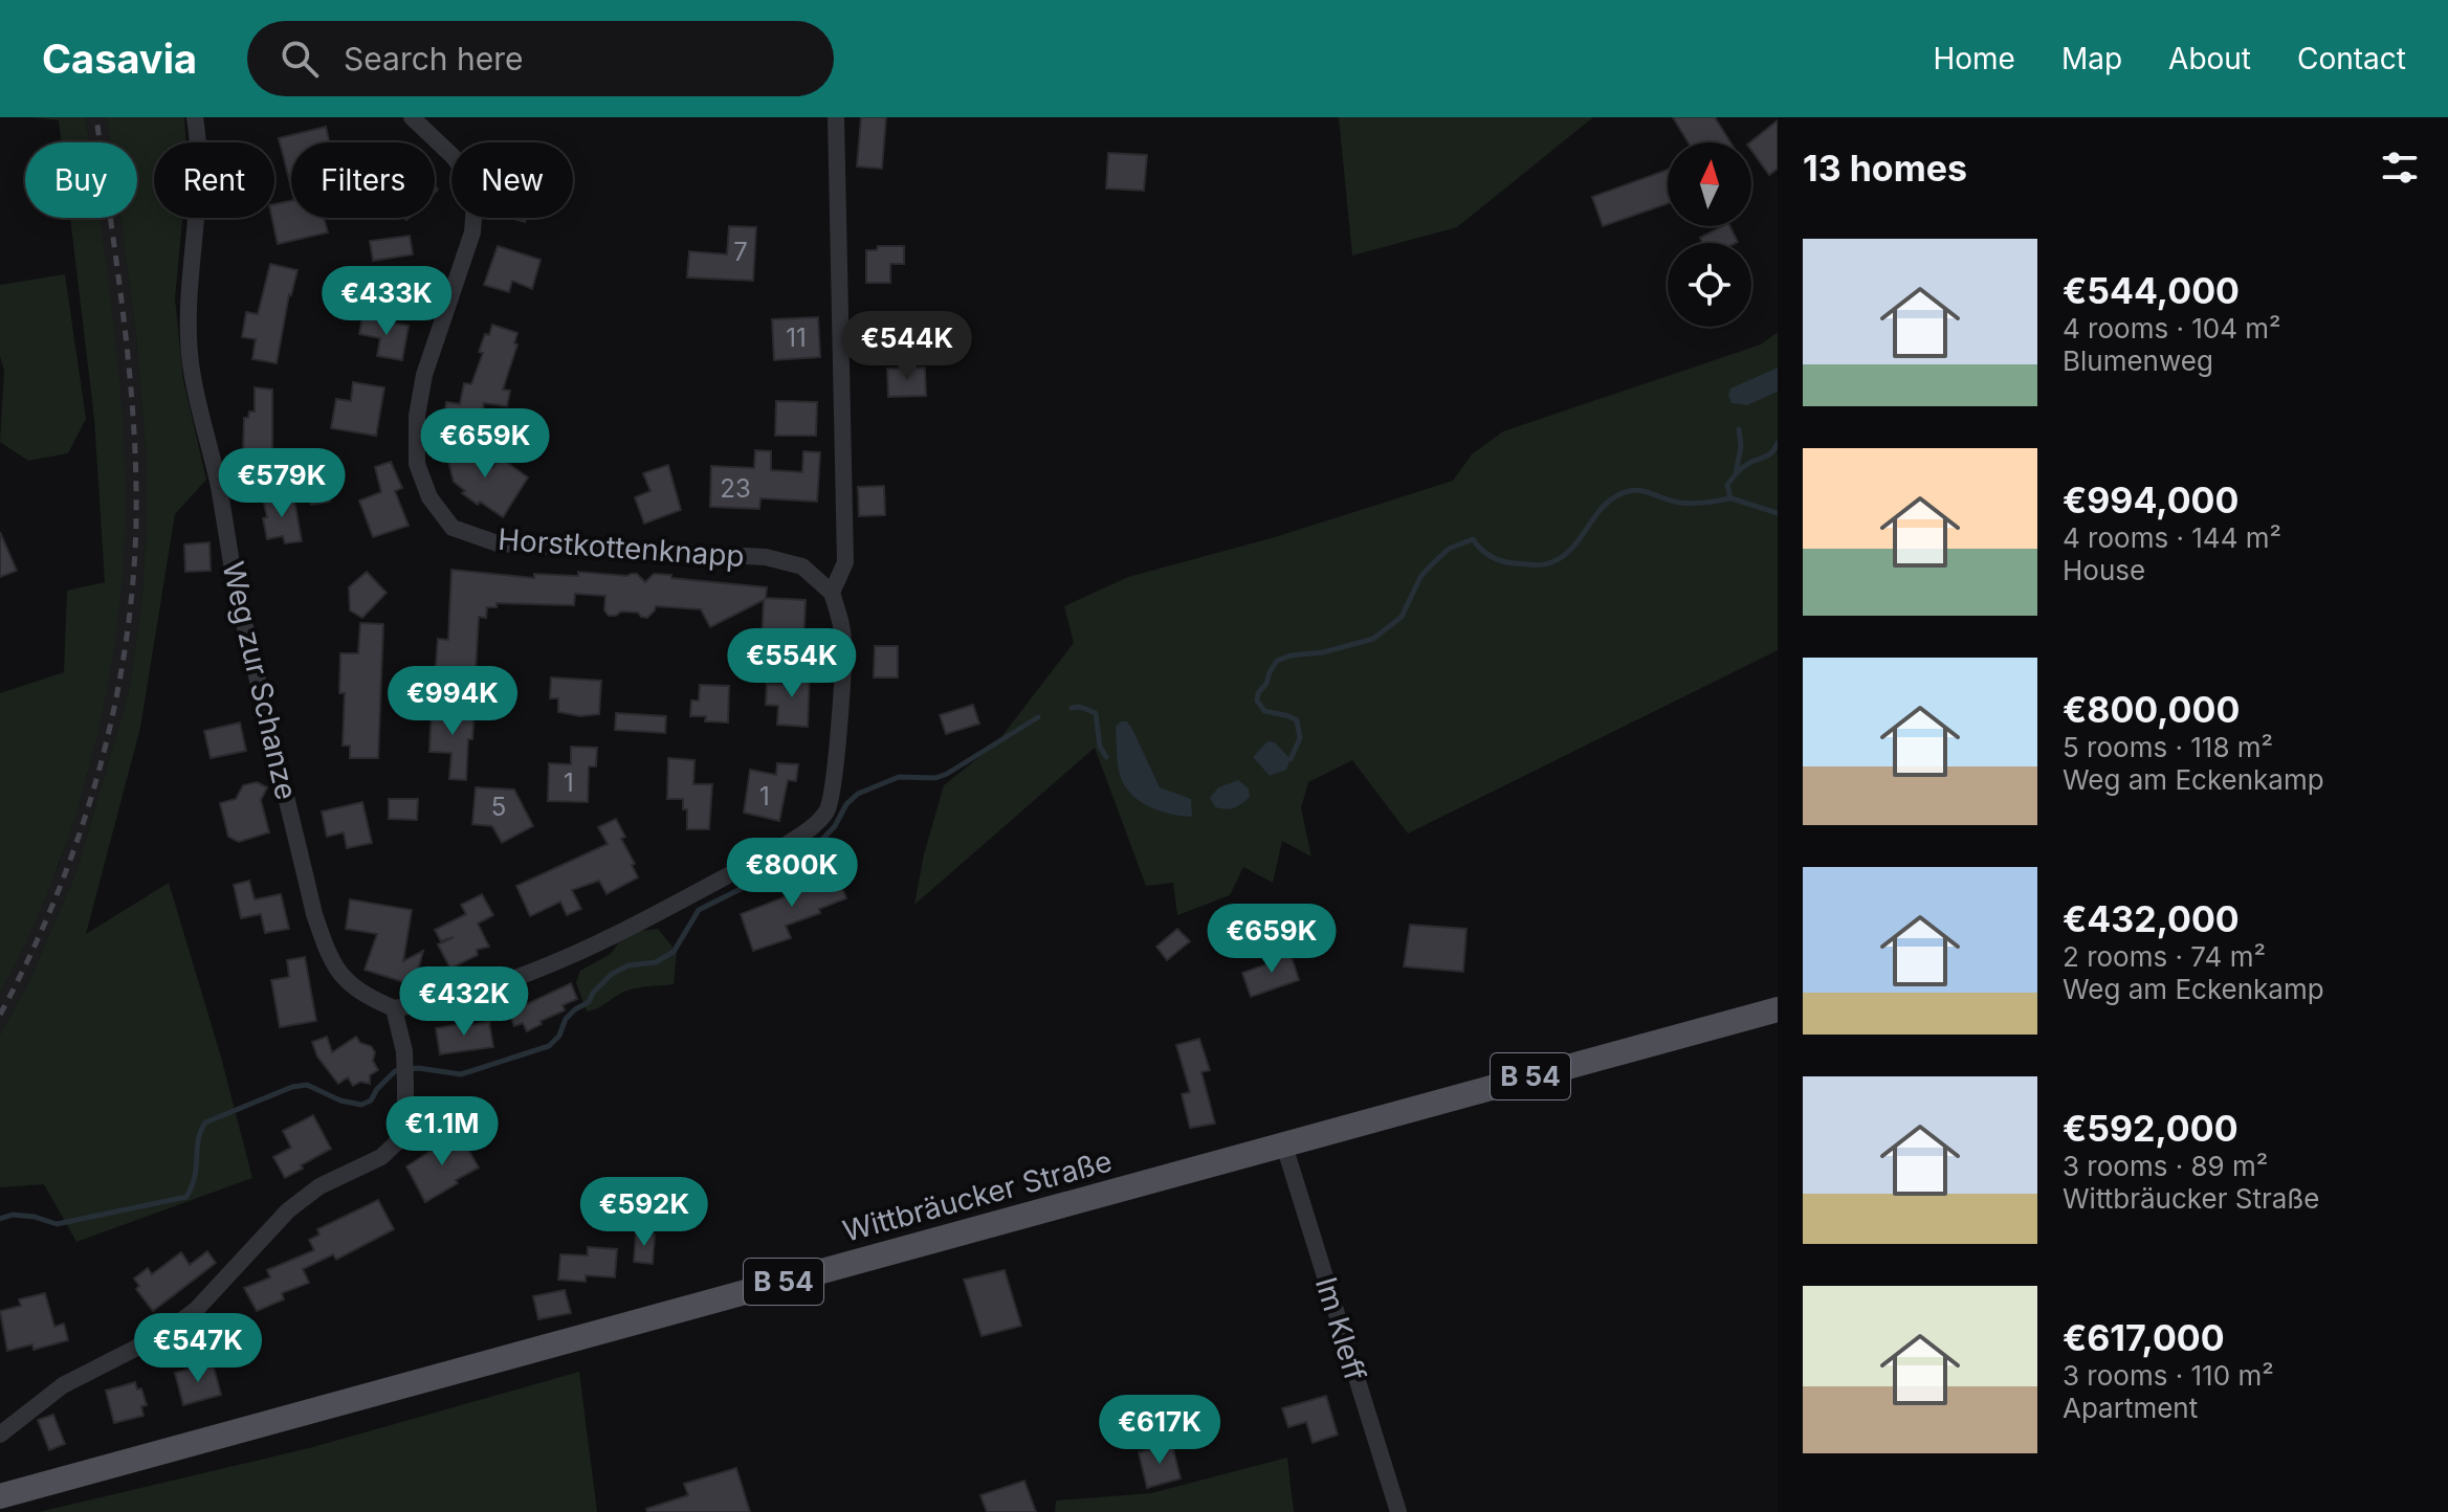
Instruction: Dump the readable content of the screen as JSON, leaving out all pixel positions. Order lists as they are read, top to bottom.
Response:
{
  "streets": {
    "main road": ["B 54", "Wittbräucker Straße"],
    "street": ["Horstkottenknapp", "Weg zur Schanze", "Im Kleff"]
  },
  "crossings": [
    ["Wittbräucker Straße", "Im Kleff"]
  ],
  "house_numbers": [
    "7",
    "11",
    "23",
    "1",
    "1",
    "5"
  ],
  "north": "top",
  "page": {
    "header": "Casavia",
    "search": "Search here",
    "nav": [
      "Home",
      "Map",
      "About",
      "Contact"
    ],
    "heading": "13 homes",
    "chip": [
      "Buy",
      "Rent",
      "Filters",
      "New"
    ],
    "list": [
      {
        "name": "€544,000",
        "note": "4 rooms · 104 m² · Blumenweg"
      },
      {
        "name": "€994,000",
        "note": "4 rooms · 144 m² · House"
      },
      {
        "name": "€800,000",
        "note": "5 rooms · 118 m² · Weg am Eckenkamp"
      },
      {
        "name": "€432,000",
        "note": "2 rooms · 74 m² · Weg am Eckenkamp"
      },
      {
        "name": "€592,000",
        "note": "3 rooms · 89 m² · Wittbräucker Straße"
      },
      {
        "name": "€617,000",
        "note": "3 rooms · 110 m² · Apartment"
      }
    ],
    "price": [
      "€433K",
      "€544K",
      "€659K",
      "€579K",
      "€554K",
      "€994K",
      "€800K",
      "€659K",
      "€432K",
      "€1.1M",
      "€592K",
      "€547K",
      "€617K"
    ]
  }
}
